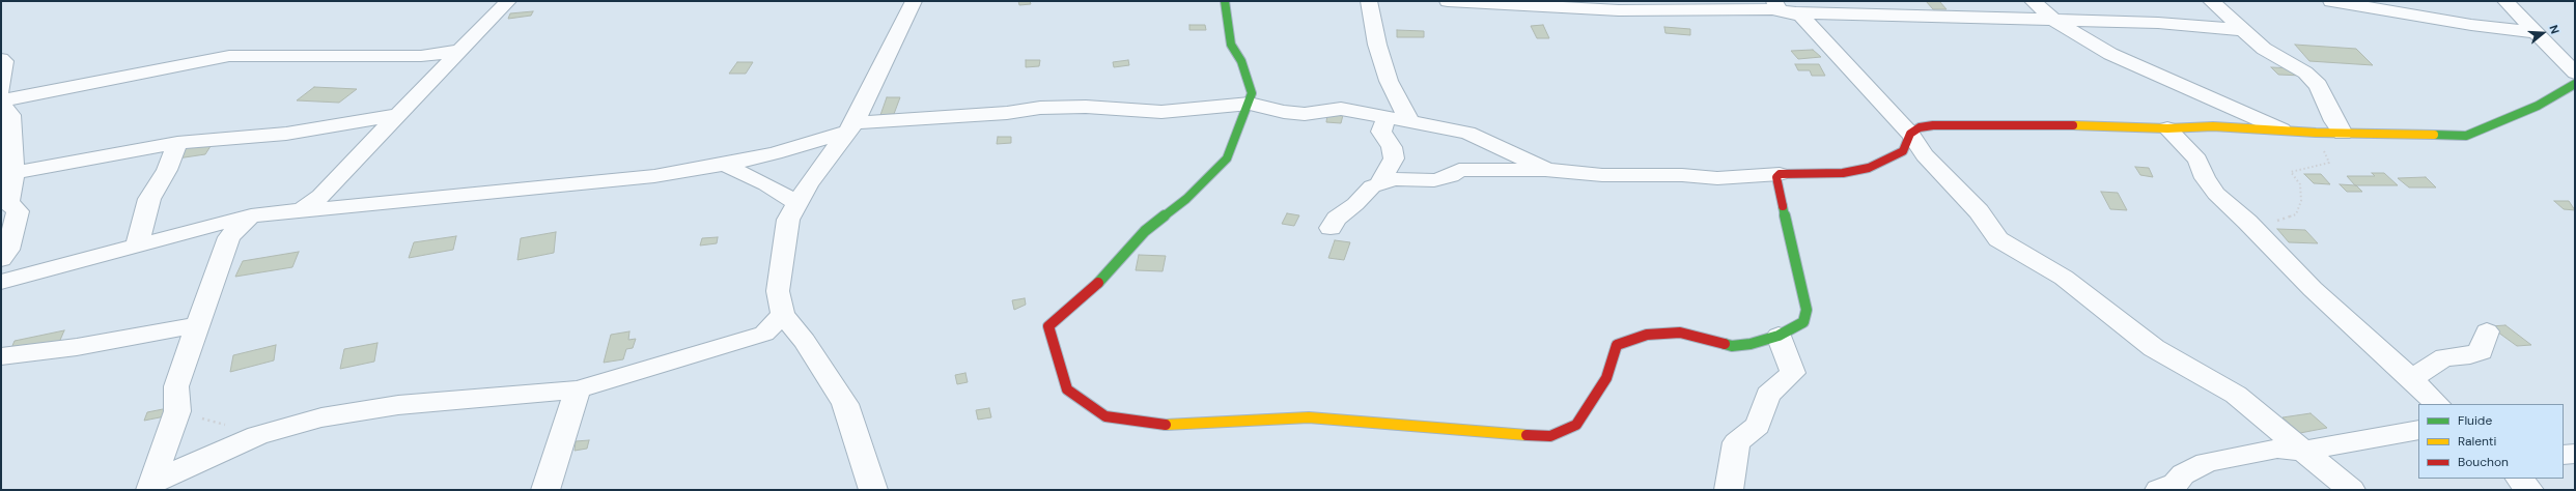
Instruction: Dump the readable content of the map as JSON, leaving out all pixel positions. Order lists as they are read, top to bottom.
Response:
{
  "legend": ["Fluide", "Ralenti", "Bouchon"],
  "north": "right"
}
